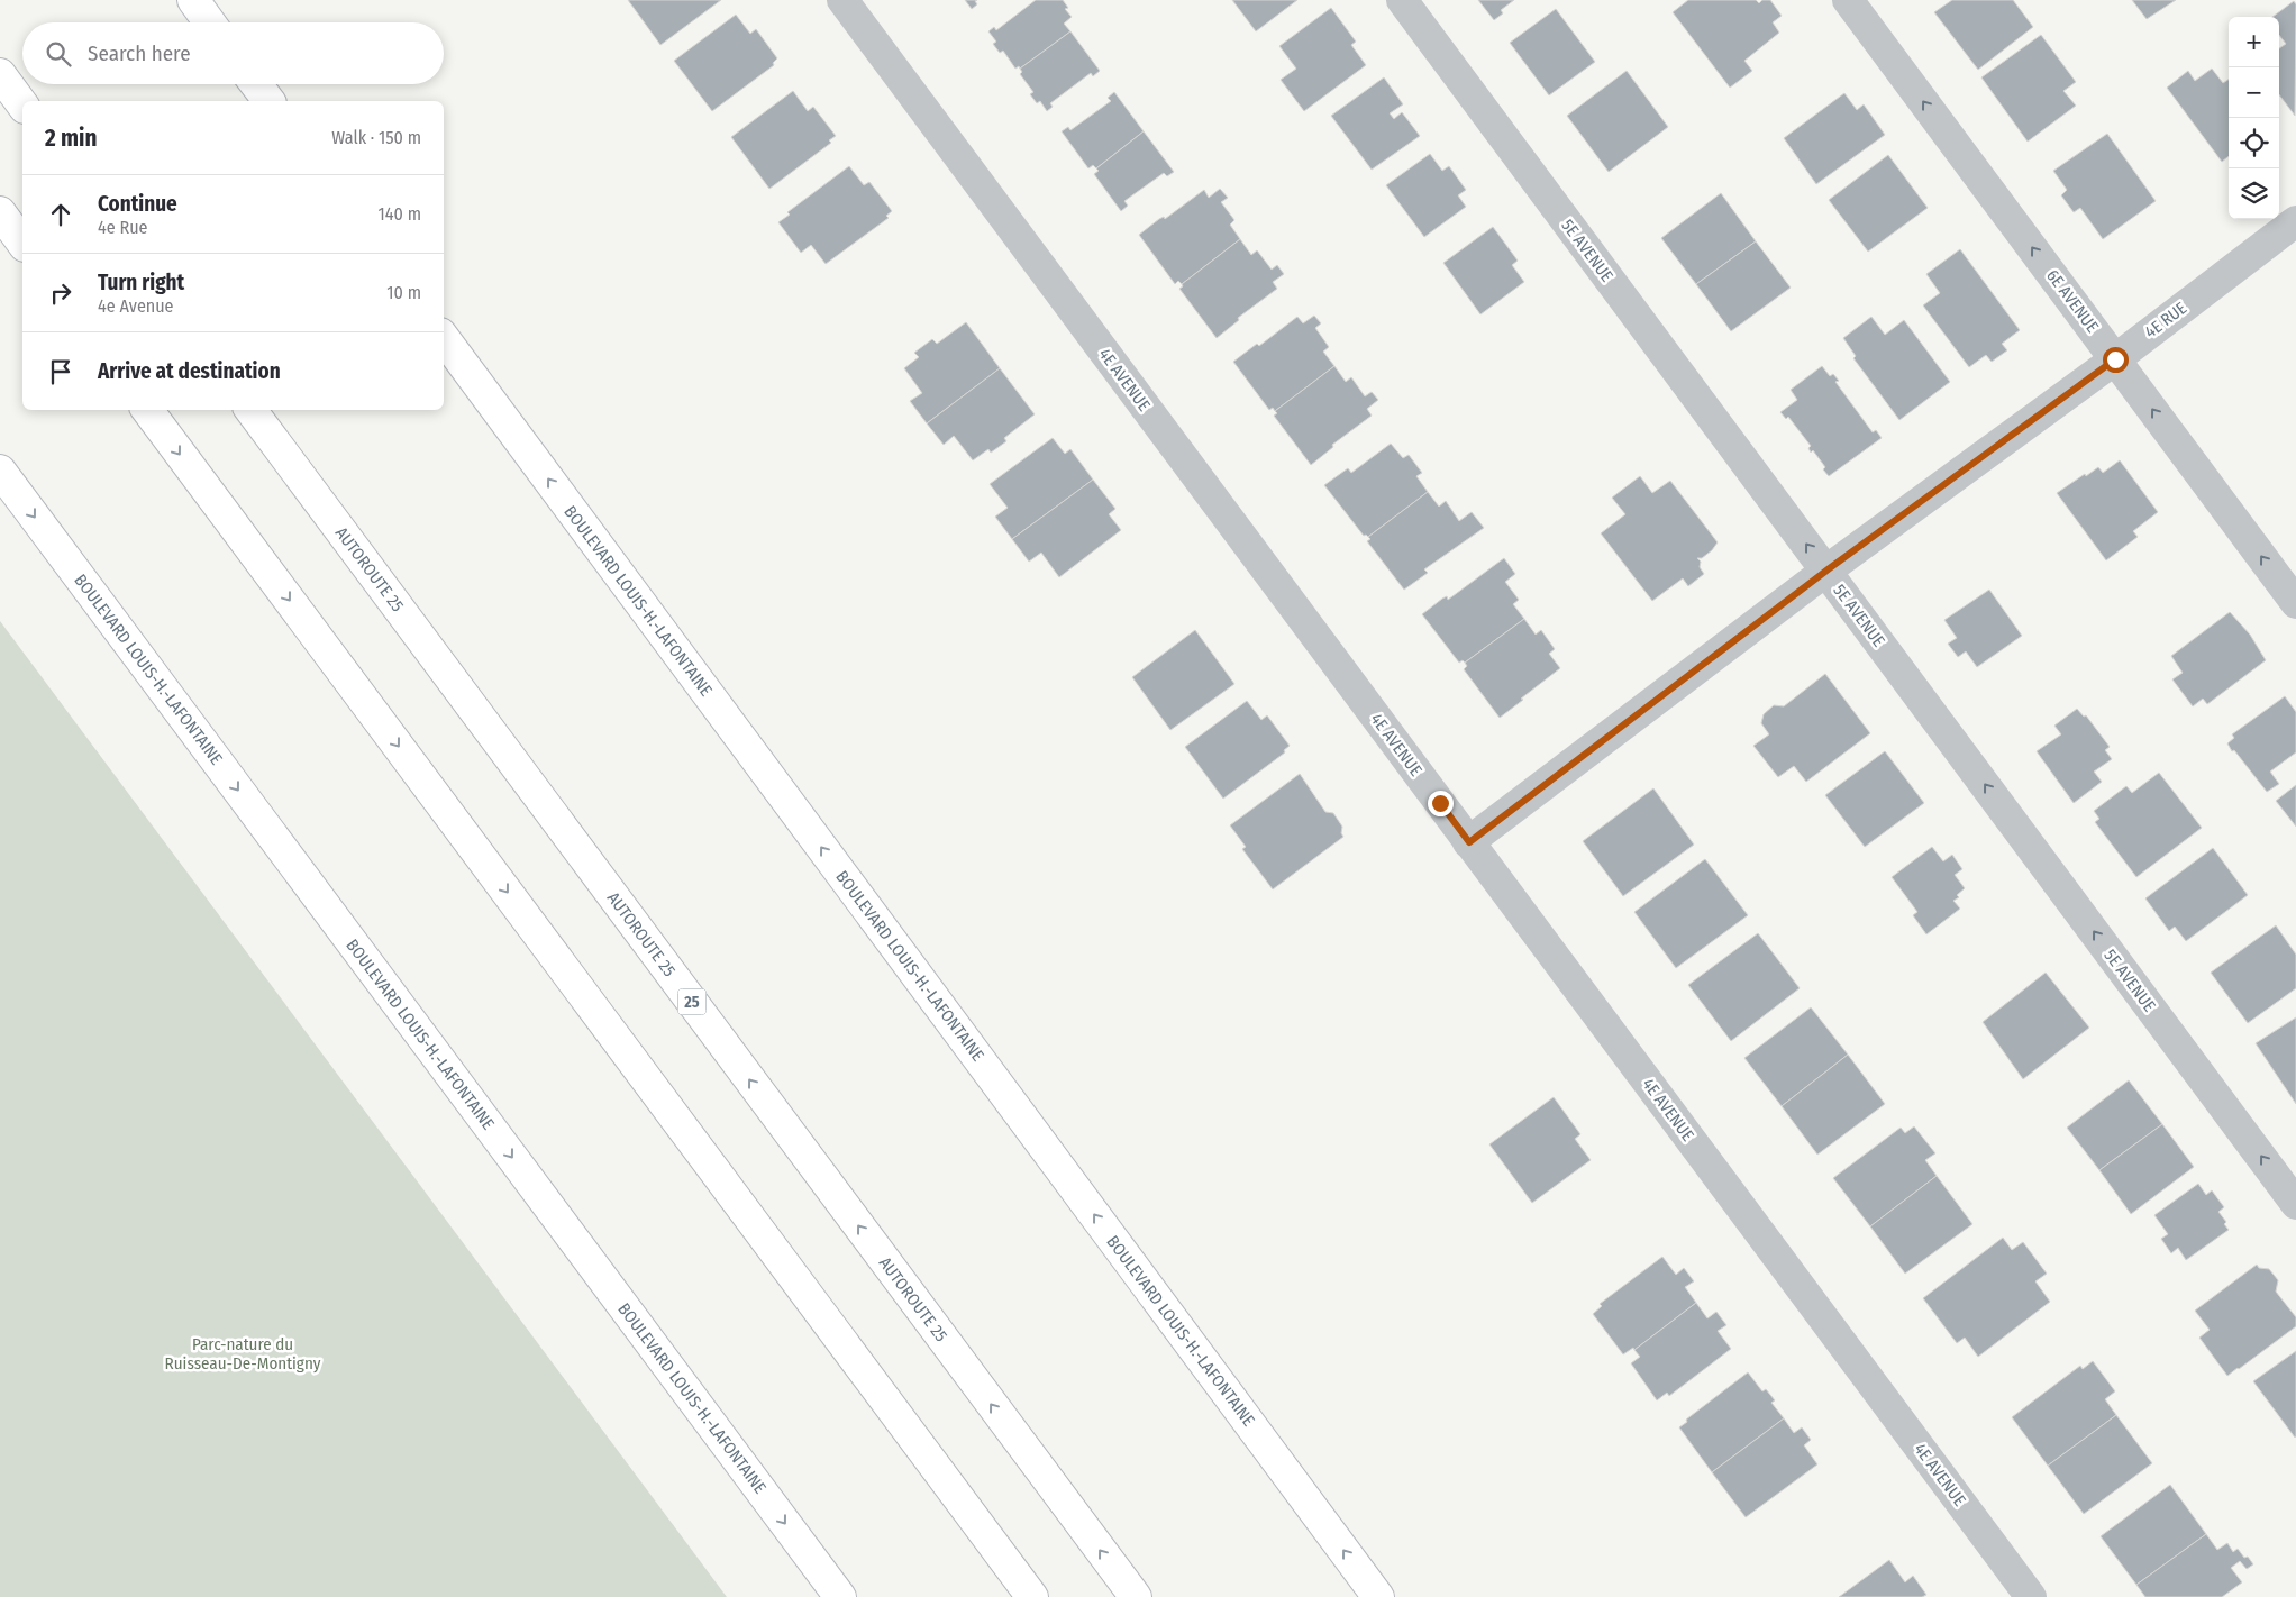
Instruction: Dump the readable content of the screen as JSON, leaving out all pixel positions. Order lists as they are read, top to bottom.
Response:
{
  "streets": {
    "main road": ["AUTOROUTE 25", "BOULEVARD LOUIS-H.-LAFONTAINE", "25"],
    "street": [
      "5E AVENUE",
      "6E AVENUE",
      "4E RUE",
      "4E AVENUE"
    ]
  },
  "crossings": [
    ["5E AVENUE", "4E RUE"],
    ["6E AVENUE", "4E RUE"],
    ["4E RUE", "4E AVENUE"]
  ],
  "one_way": ["5E AVENUE", "6E AVENUE"],
  "parks": ["Parc-nature du Ruisseau-De-Montigny"],
  "page": {
    "map_buttons": ["+", "−"],
    "search": "Search here",
    "heading": ["2 min", "Walk · 150 m"],
    "list": [
      ["Continue", "4e Rue", "140 m"],
      ["Turn right", "4e Avenue", "10 m"],
      "Arrive at destination"
    ]
  }
}
